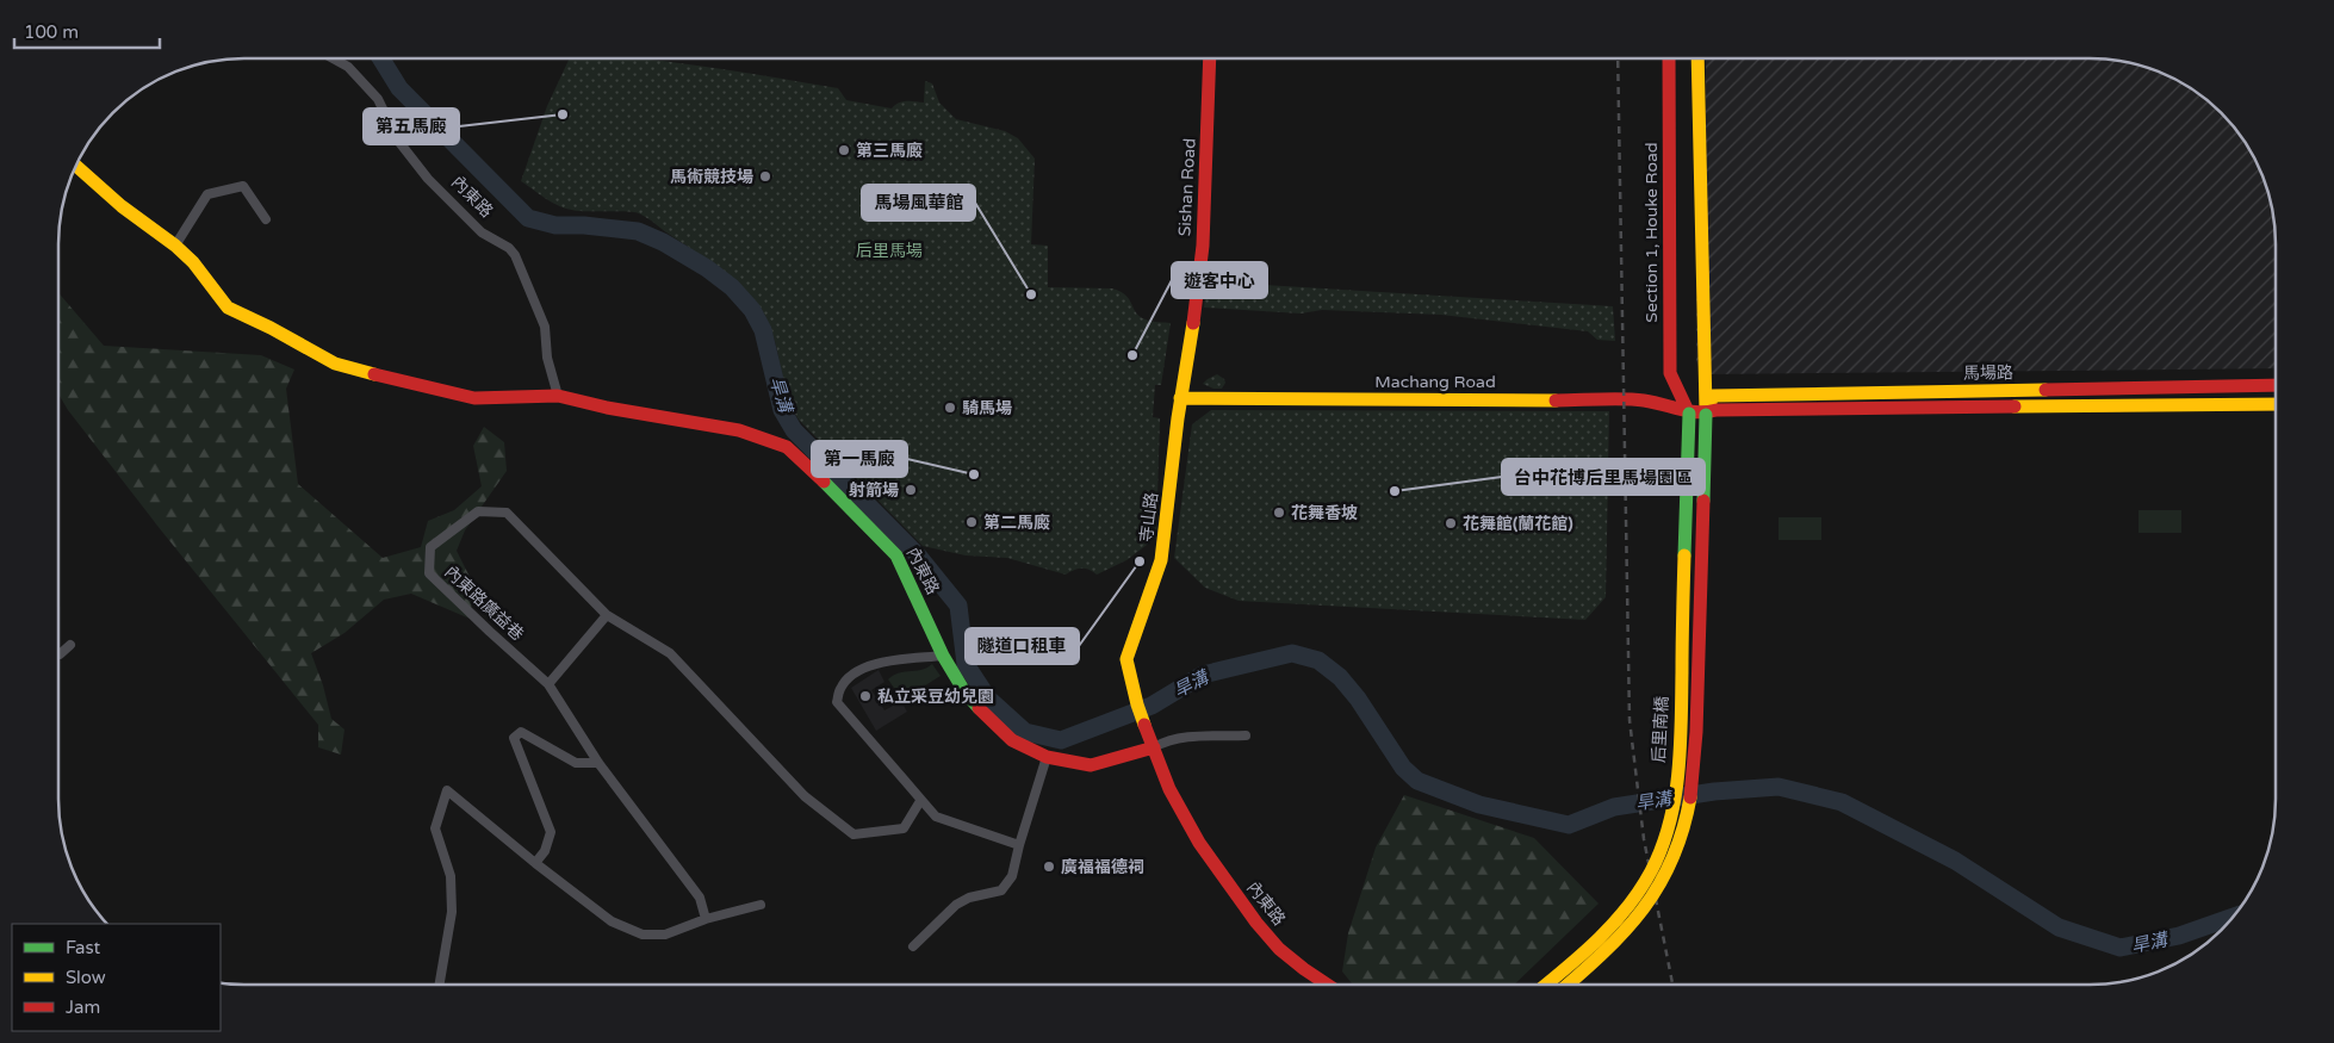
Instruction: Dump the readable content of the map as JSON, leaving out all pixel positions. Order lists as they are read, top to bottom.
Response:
{
  "streets": {
    "street": [
      "Sishan Road",
      "內東路",
      "Section 1, Houke Road",
      "馬場路",
      "Machang Road",
      "寺山路",
      "內東路廣益巷",
      "后里南橋"
    ]
  },
  "crossings": [
    ["Sishan Road", "Machang Road"],
    ["Sishan Road", "寺山路"],
    ["內東路", "寺山路"],
    ["Section 1, Houke Road", "馬場路"],
    ["Section 1, Houke Road", "Machang Road"],
    ["Section 1, Houke Road", "后里南橋"],
    ["馬場路", "Machang Road"],
    ["馬場路", "后里南橋"],
    ["Machang Road", "寺山路"],
    ["Machang Road", "后里南橋"]
  ],
  "water": ["旱溝"],
  "parks": ["后里馬場"],
  "places": [
    "第五馬廄",
    "第三馬廄",
    "馬術競技場",
    "馬場風華館",
    "遊客中心",
    "騎馬場",
    "第一馬廄",
    "射箭場",
    "台中花博后里馬場園區",
    "花舞香坡",
    "第二馬廄",
    "花舞館(蘭花館)",
    "隧道口租車",
    "私立采豆幼兒園",
    "廣福福德祠"
  ],
  "legend": ["Fast", "Slow", "Jam"],
  "scale_bar": "100 m"
}
